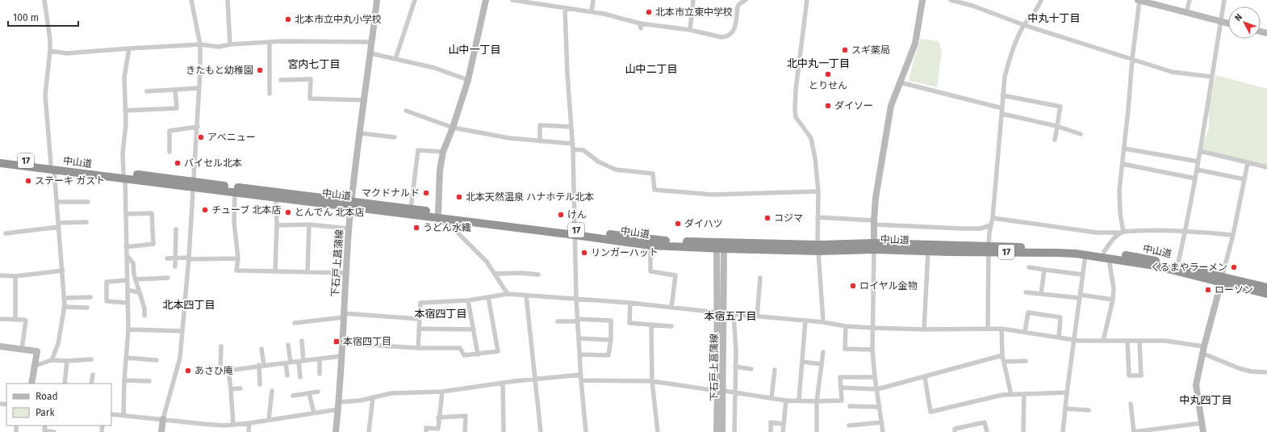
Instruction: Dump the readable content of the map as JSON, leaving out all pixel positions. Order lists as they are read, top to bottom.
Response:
{
  "streets": {
    "highway": ["17", "中山道"],
    "street": ["下石戸上菖蒲線"]
  },
  "crossings": [
    ["中山道", "下石戸上菖蒲線"]
  ],
  "districts": [
    "中丸十丁目",
    "山中一丁目",
    "北中丸一丁目",
    "宮内七丁目",
    "山中二丁目",
    "北本四丁目",
    "本宿四丁目",
    "本宿五丁目",
    "中丸四丁目"
  ],
  "places": {
    "other": [
      "北本市立東中学校",
      "北本市立中丸小学校",
      "スギ薬局",
      "きたもと幼稚園",
      "とりせん",
      "ダイソー",
      "アベニュー",
      "バイセル北本",
      "ステーキ ガスト",
      "マクドナルド",
      "北本天然温泉 ハナホテル北本",
      "チューブ 北本店",
      "とんでん 北本店",
      "けん",
      "コジマ",
      "ダイハツ",
      "うどん水織",
      "リンガーハット",
      "くるまやラーメン",
      "ロイヤル金物",
      "ローソン",
      "あさひ庵"
    ],
    "transit": ["本宿四丁目"]
  },
  "legend": ["Road", "Park"],
  "scale_bar": "100 m",
  "north": "top left"
}
